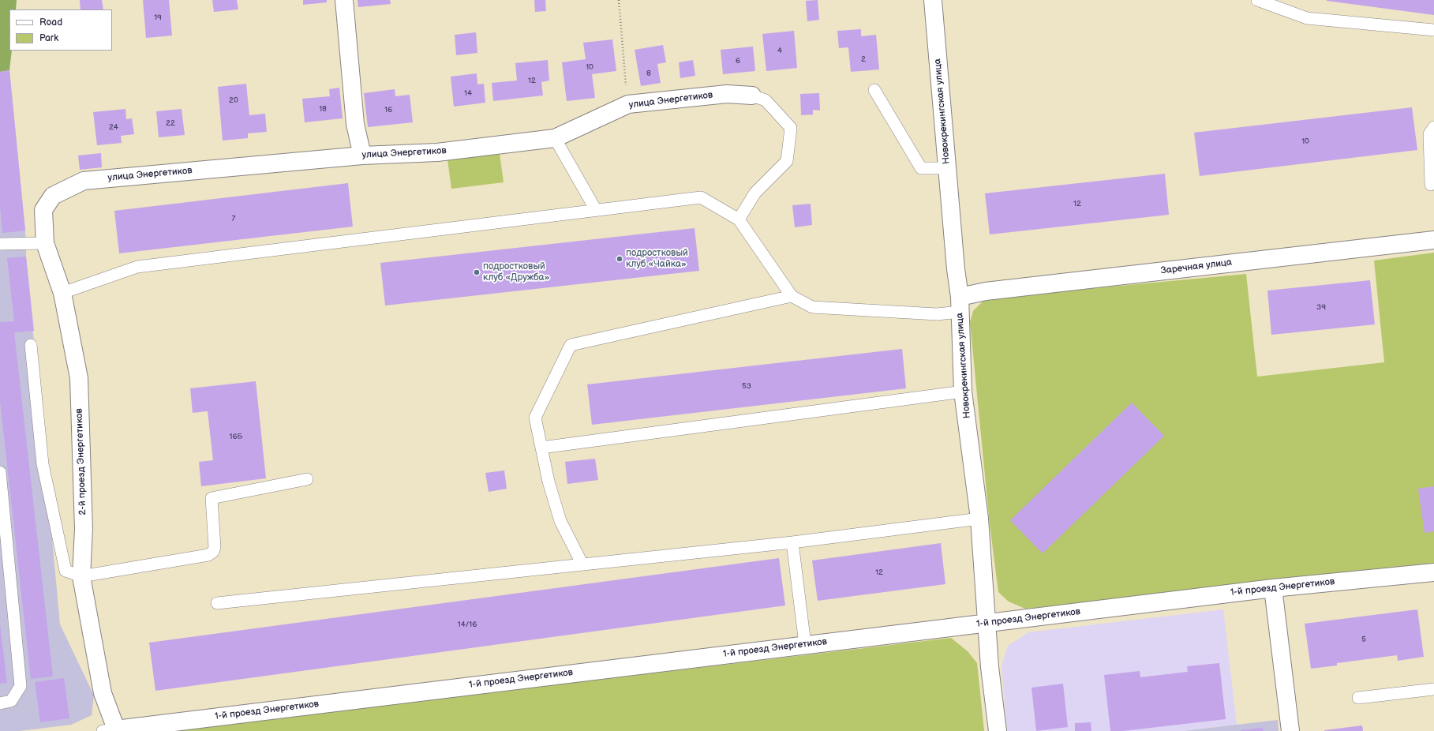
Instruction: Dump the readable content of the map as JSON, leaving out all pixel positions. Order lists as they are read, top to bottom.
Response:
{
  "streets": {
    "street": [
      "улица Энергетиков",
      "Новокрекингская улица",
      "Заречная улица",
      "2-й проезд Энергетиков",
      "1-й проезд Энергетиков"
    ]
  },
  "crossings": [
    ["улица Энергетиков", "2-й проезд Энергетиков"],
    ["Новокрекингская улица", "Заречная улица"],
    ["Новокрекингская улица", "1-й проезд Энергетиков"],
    ["2-й проезд Энергетиков", "1-й проезд Энергетиков"]
  ],
  "places": ["подростковый клуб «Чайка»", "подростковый клуб «Дружба»"],
  "house_numbers": [
    "19",
    "4",
    "2",
    "6",
    "10",
    "8",
    "12",
    "14",
    "20",
    "18",
    "16",
    "22",
    "24",
    "10",
    "12",
    "7",
    "39",
    "53",
    "16Б",
    "12",
    "14/16",
    "5"
  ],
  "legend": ["Road", "Park"]
}
